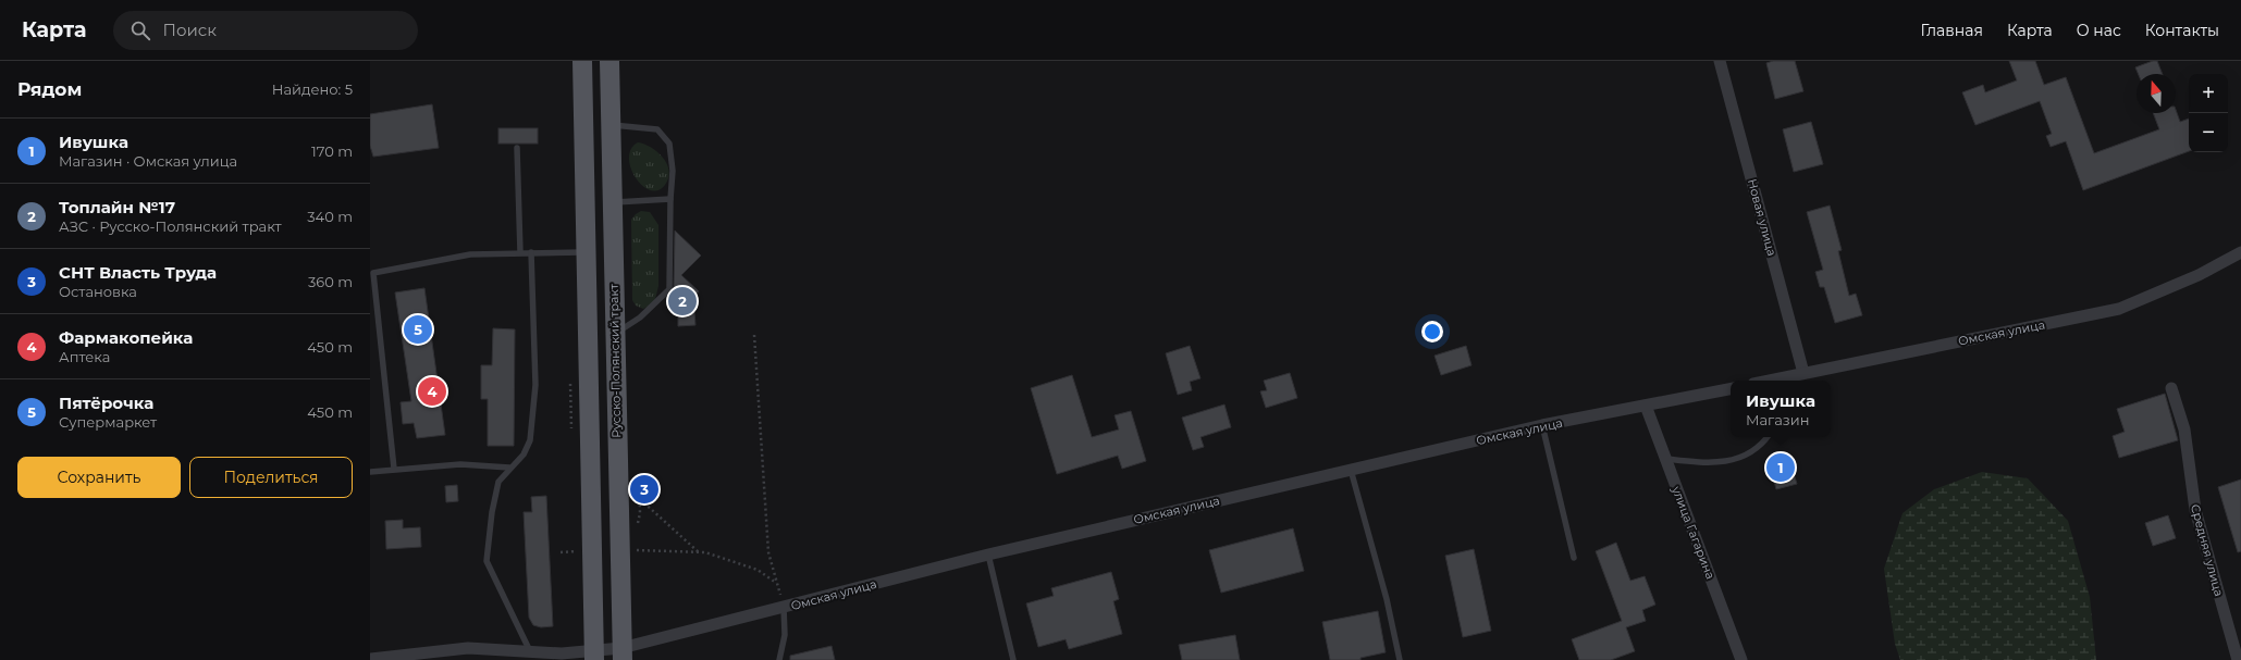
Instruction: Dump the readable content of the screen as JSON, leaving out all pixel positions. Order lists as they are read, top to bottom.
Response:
{
  "streets": {
    "main road": ["Русско-Полянский тракт"],
    "street": [
      "Новая улица",
      "Омская улица",
      "улица Гагарина",
      "Средняя улица"
    ]
  },
  "crossings": [
    ["Новая улица", "Омская улица"],
    ["Омская улица", "Русско-Полянский тракт"],
    ["Омская улица", "улица Гагарина"]
  ],
  "north": "top",
  "page": {
    "header": "Карта",
    "search": "Поиск",
    "nav": [
      "Главная",
      "Карта",
      "О нас",
      "Контакты"
    ],
    "heading": ["Рядом", "Найдено: 5"],
    "map_buttons": ["+", "−"],
    "list": [
      {
        "mark": "1",
        "name": "Ивушка",
        "note": "Магазин · Омская улица",
        "value": "170 m"
      },
      {
        "mark": "2",
        "name": "Топлайн №17",
        "note": "АЗС · Русско-Полянский тракт",
        "value": "340 m"
      },
      {
        "mark": "3",
        "name": "СНТ Власть Труда",
        "note": "Остановка",
        "value": "360 m"
      },
      {
        "mark": "4",
        "name": "Фармакопейка",
        "note": "Аптека",
        "value": "450 m"
      },
      {
        "mark": "5",
        "name": "Пятёрочка",
        "note": "Супермаркет",
        "value": "450 m"
      }
    ],
    "pins": [
      "2",
      "5",
      "4",
      "1",
      "3"
    ],
    "popup": ["Ивушка", "Магазин"],
    "buttons": ["Сохранить", "Поделиться"]
  }
}
